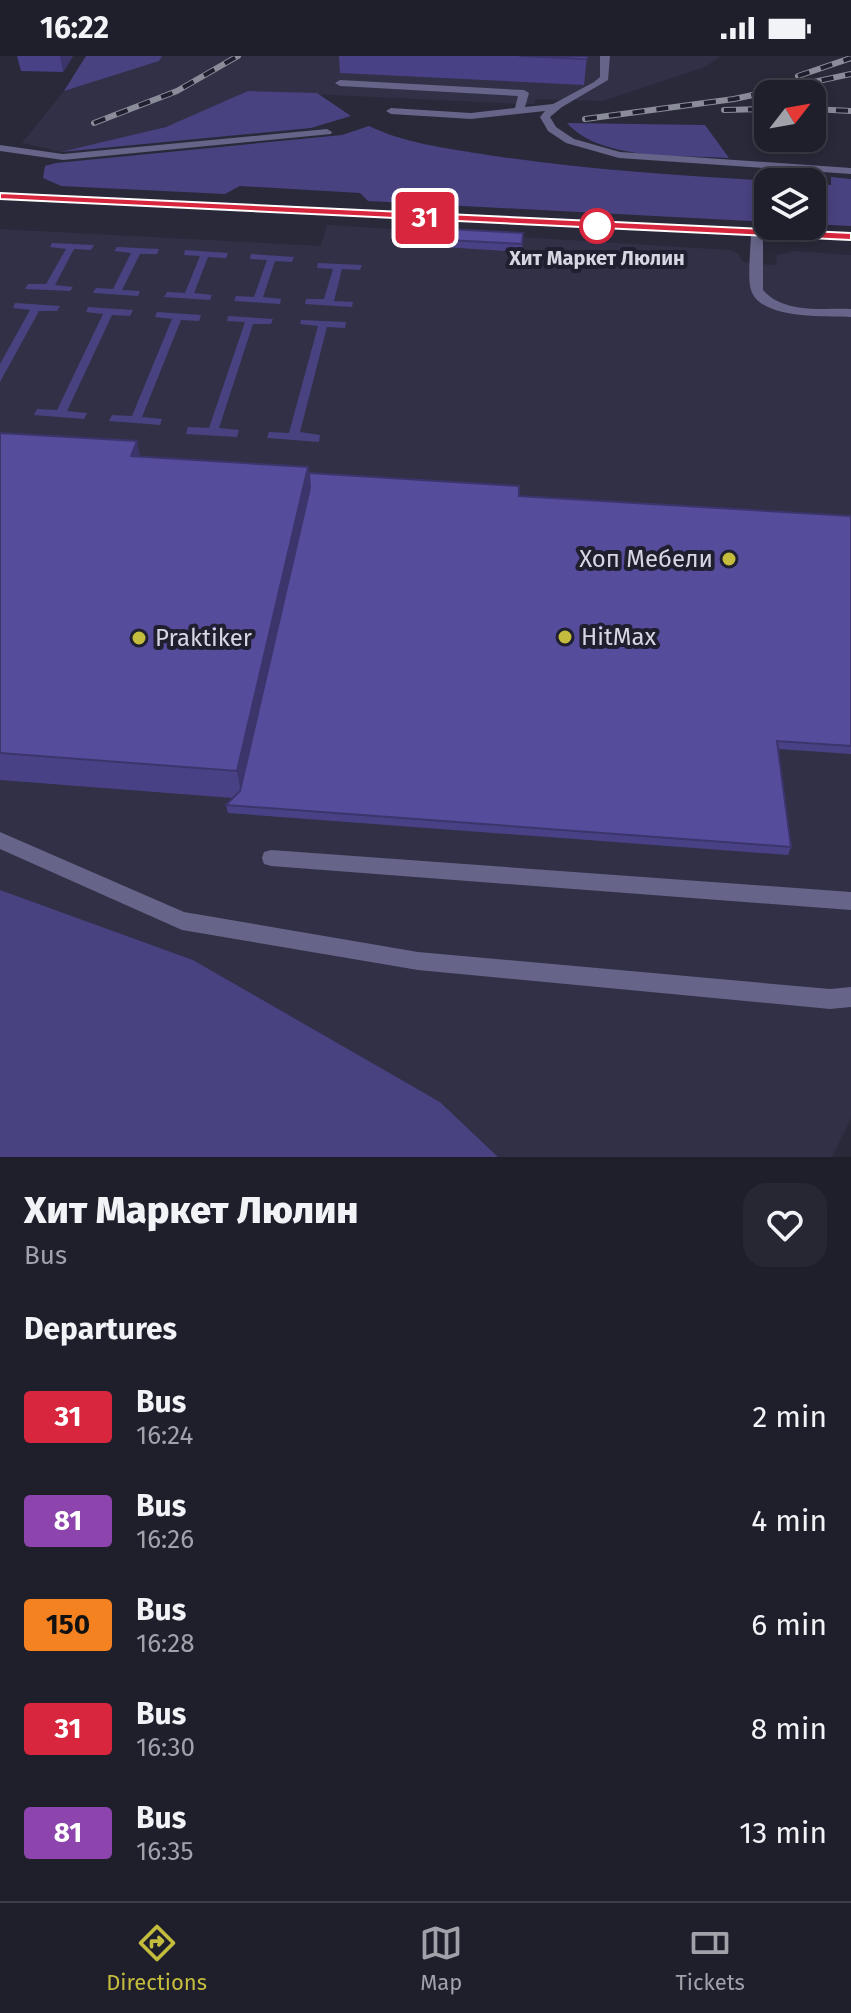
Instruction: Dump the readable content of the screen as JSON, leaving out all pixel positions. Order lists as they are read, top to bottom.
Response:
{
  "places": [
    "Хит Маркет Люлин",
    "Хоп Мебели",
    "HitMax",
    "Praktiker"
  ],
  "lines": ["bus line 31"],
  "north": "top right",
  "page": {
    "status": "16:22",
    "on_map": "31",
    "heading": [
      ["Хит Маркет Люлин", "Bus"],
      "Departures"
    ],
    "list": [
      {
        "mark": "31",
        "name": "Bus",
        "note": "16:24",
        "value": "2 min"
      },
      {
        "mark": "81",
        "name": "Bus",
        "note": "16:26",
        "value": "4 min"
      },
      {
        "mark": "150",
        "name": "Bus",
        "note": "16:28",
        "value": "6 min"
      },
      {
        "mark": "31",
        "name": "Bus",
        "note": "16:30",
        "value": "8 min"
      },
      {
        "mark": "81",
        "name": "Bus",
        "note": "16:35",
        "value": "13 min"
      }
    ],
    "tabs": ["Directions", "Map", "Tickets"]
  }
}
